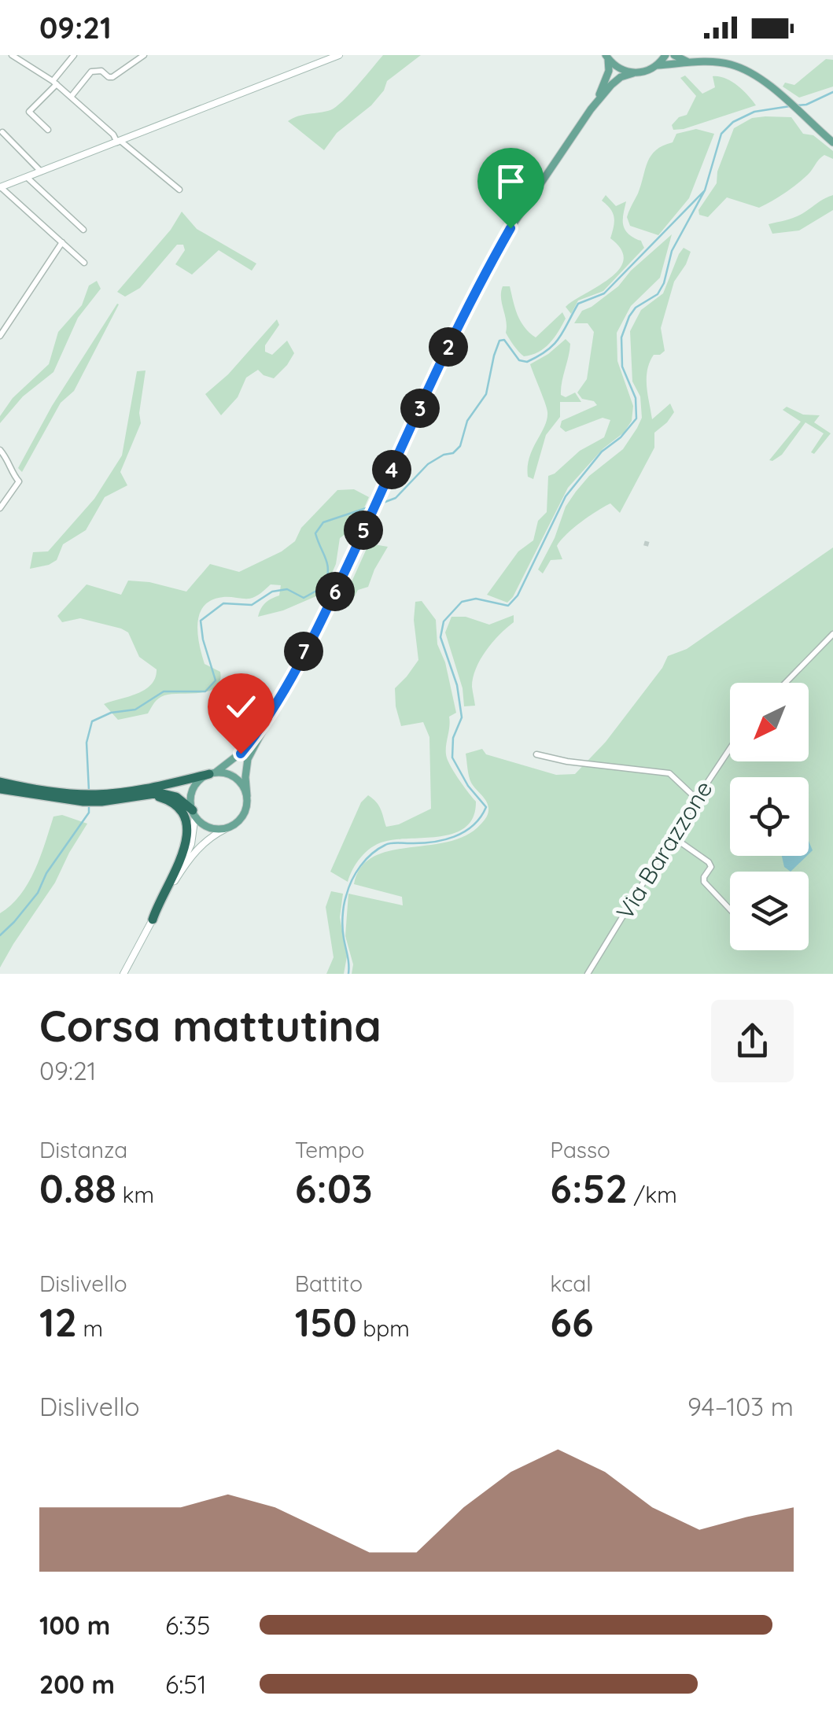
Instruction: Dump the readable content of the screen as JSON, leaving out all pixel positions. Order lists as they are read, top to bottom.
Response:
{
  "streets": {
    "street": ["Via Barazzone"]
  },
  "north": "bottom left",
  "page": {
    "status": "09:21",
    "pins": [
      "2",
      "3",
      "4",
      "5",
      "6",
      "7"
    ],
    "heading": ["Corsa mattutina", "09:21"],
    "stats": [
      ["Distanza", "0.88 km"],
      ["Tempo", "6:03"],
      ["Passo", "6:52 /km"],
      ["Dislivello", "12 m"],
      ["Battito", "150 bpm"],
      ["kcal", "66"]
    ],
    "chart": ["Dislivello", "94–103 m"],
    "list": [
      {
        "name": "100 m",
        "note": "6:35"
      },
      {
        "name": "200 m",
        "note": "6:51"
      }
    ]
  }
}
